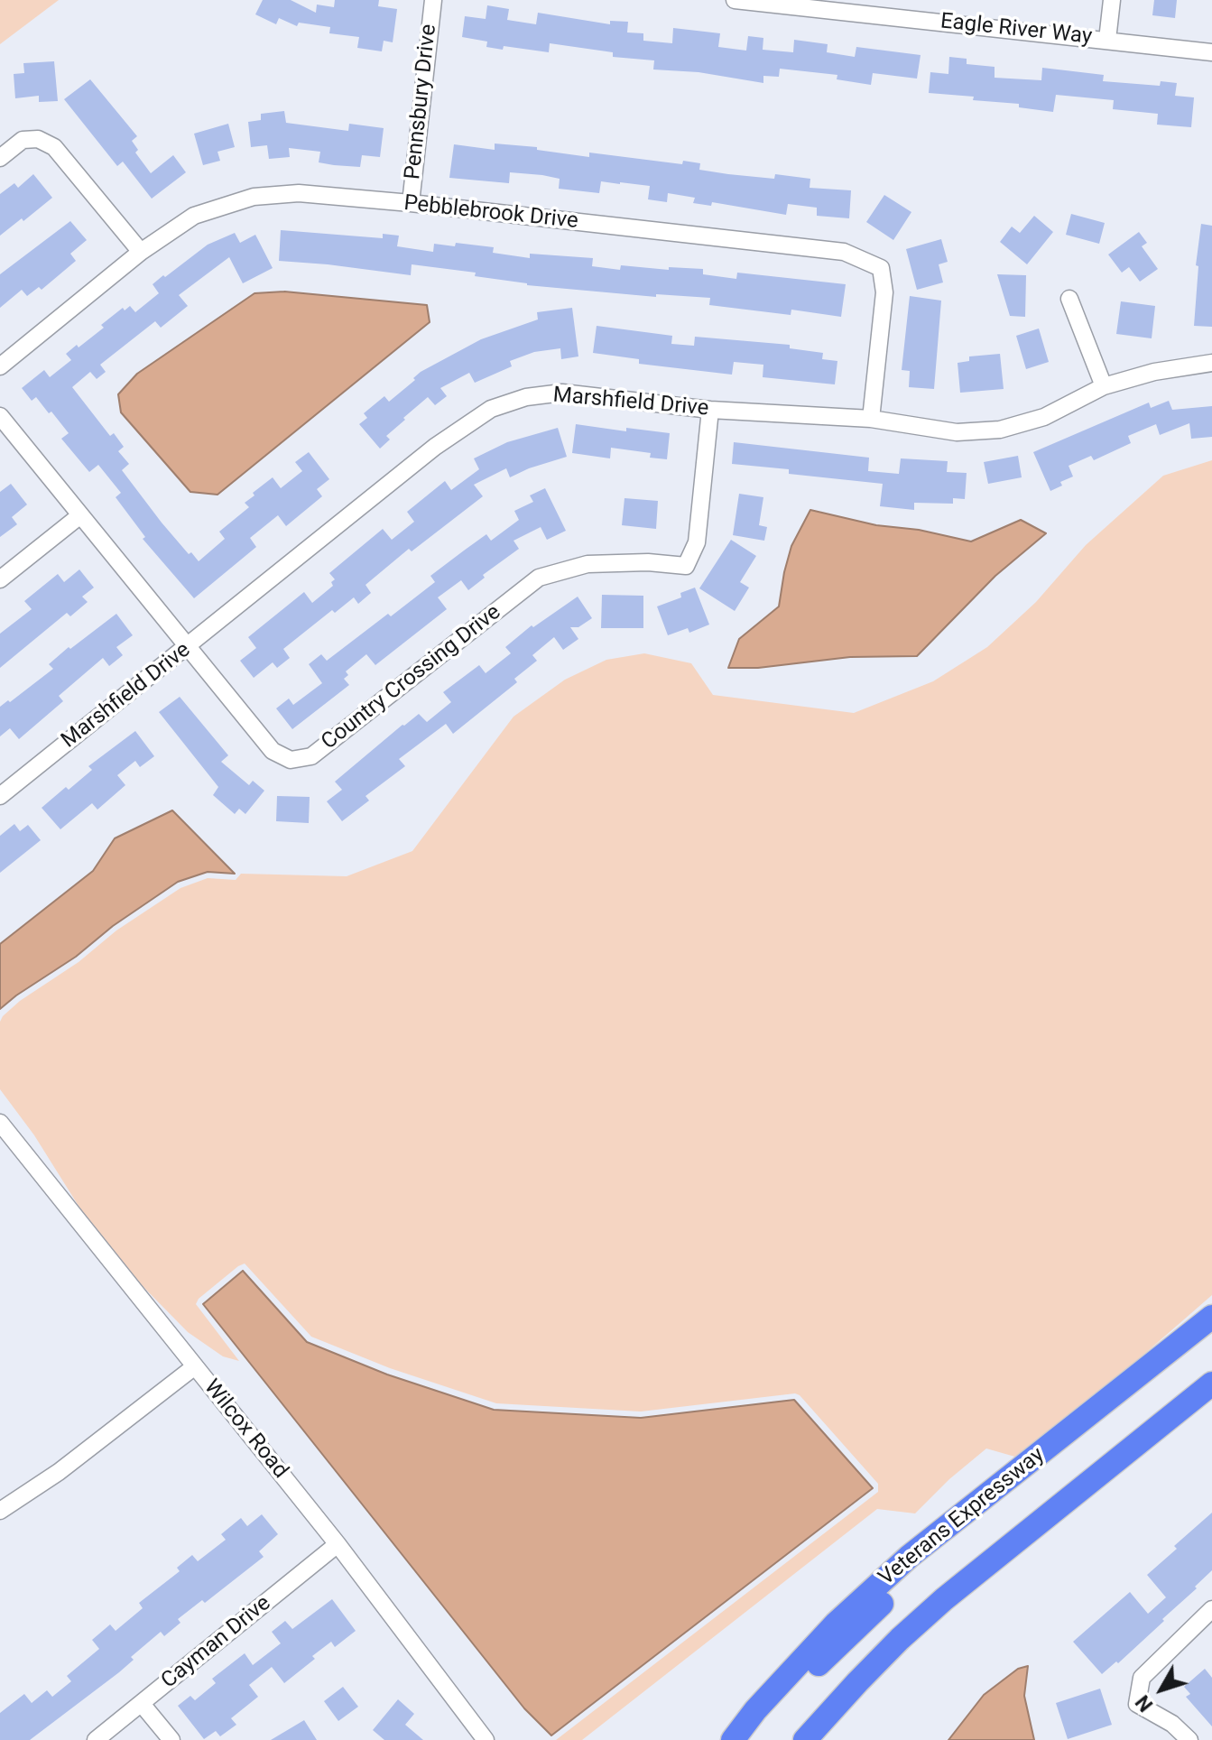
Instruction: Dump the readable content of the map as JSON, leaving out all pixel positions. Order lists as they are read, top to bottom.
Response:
{
  "streets": {
    "highway": ["Veterans Expressway"],
    "street": [
      "Eagle River Way",
      "Pennsbury Drive",
      "Pebblebrook Drive",
      "Marshfield Drive",
      "Country Crossing Drive",
      "Wilcox Road",
      "Cayman Drive"
    ]
  },
  "crossings": [
    ["Pennsbury Drive", "Pebblebrook Drive"],
    ["Pebblebrook Drive", "Marshfield Drive"],
    ["Marshfield Drive", "Country Crossing Drive"],
    ["Wilcox Road", "Cayman Drive"]
  ],
  "north": "bottom left"
}
